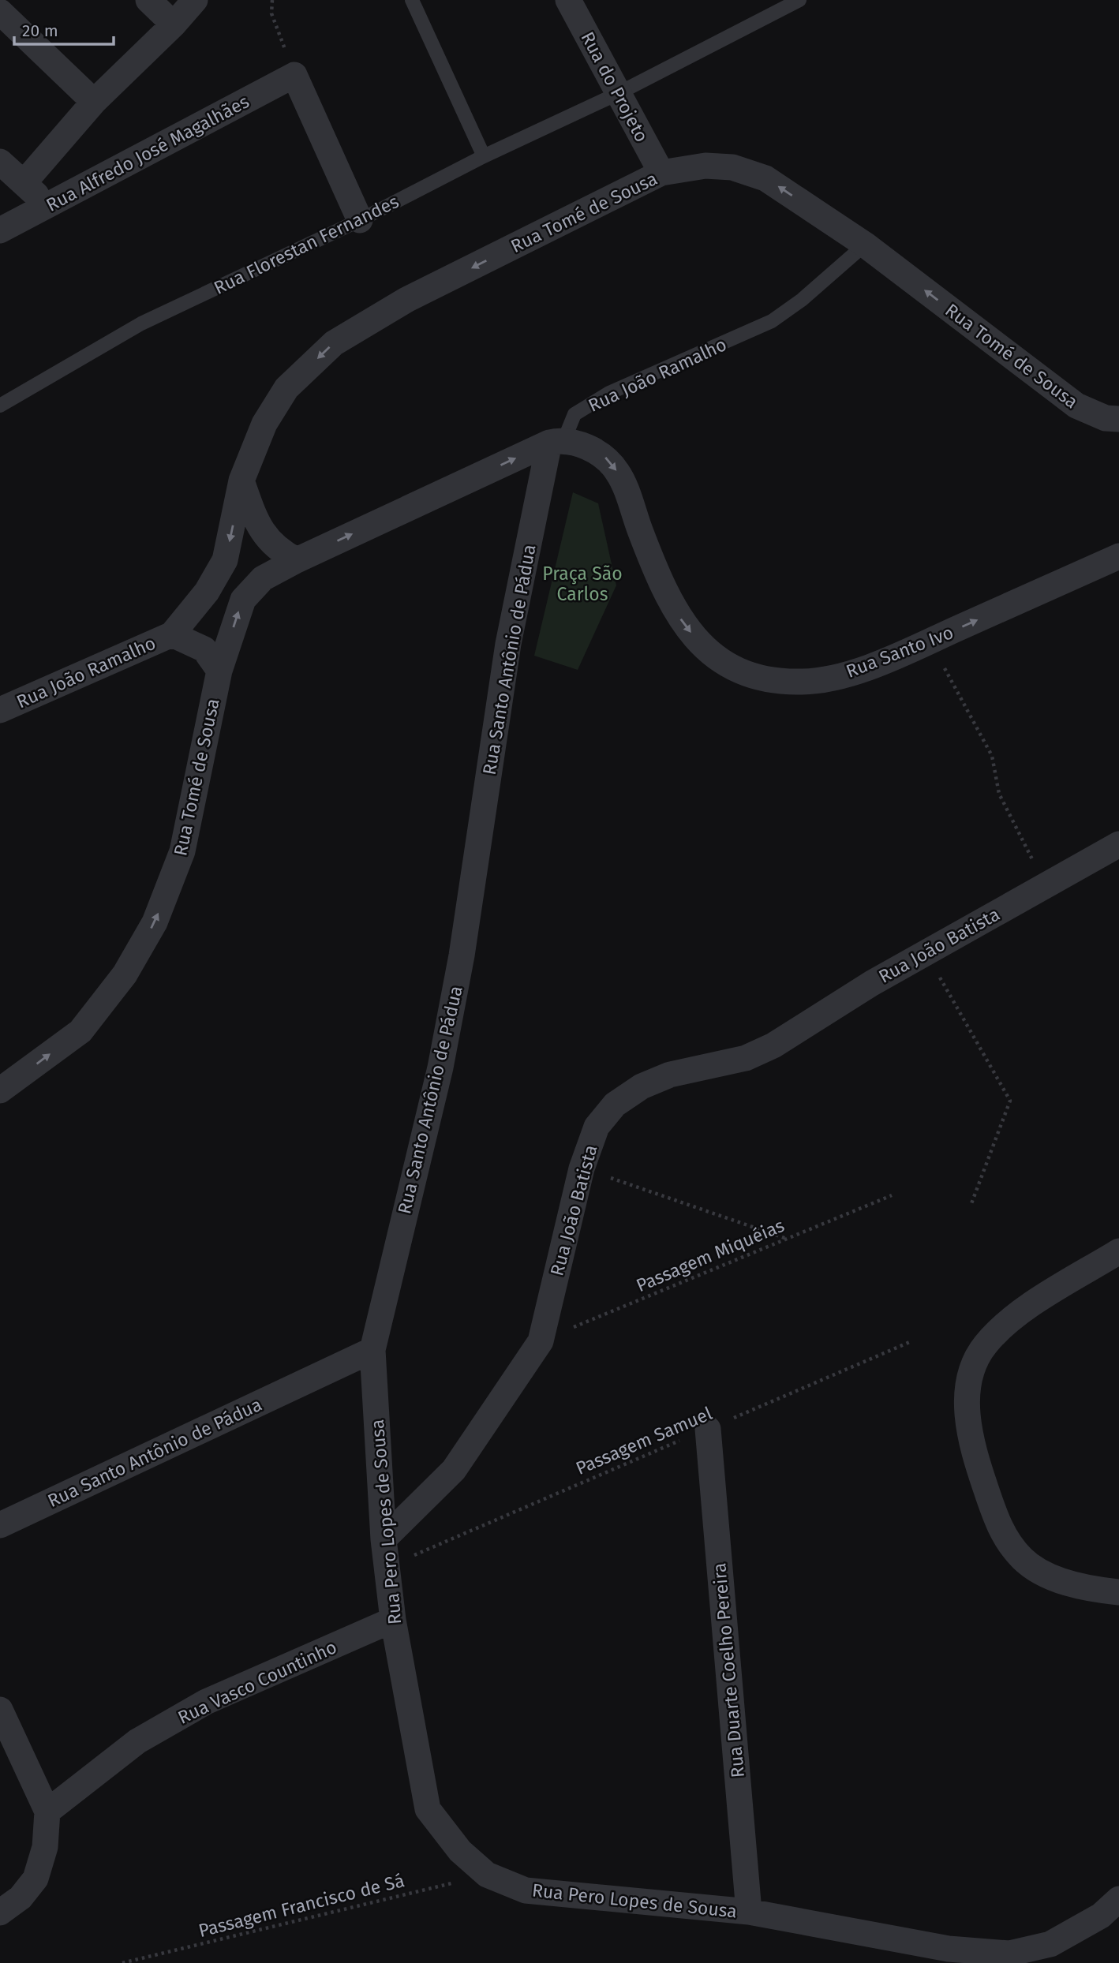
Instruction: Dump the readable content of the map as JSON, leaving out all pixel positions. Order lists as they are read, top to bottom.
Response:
{
  "streets": {
    "street": [
      "Rua do Projeto",
      "Rua Alfredo José Magalhães",
      "Rua Tomé de Sousa",
      "Rua João Ramalho",
      "Rua Santo Ivo",
      "Rua Santo Antônio de Pádua",
      "Rua João Batista",
      "Rua Pero Lopes de Sousa",
      "Rua Duarte Coelho Pereira",
      "Rua Vasco Countinho"
    ],
    "lane": ["Rua Florestan Fernandes"],
    "path": ["Passagem Miquéias", "Passagem Samuel", "Passagem Francisco de Sá"]
  },
  "crossings": [
    ["Rua do Projeto", "Rua Tomé de Sousa"],
    ["Rua do Projeto", "Rua Florestan Fernandes"],
    ["Rua Tomé de Sousa", "Rua João Ramalho"],
    ["Rua João Ramalho", "Rua Santo Ivo"],
    ["Rua João Ramalho", "Rua Santo Antônio de Pádua"],
    ["Rua Santo Ivo", "Rua Santo Antônio de Pádua"],
    ["Rua Santo Antônio de Pádua", "Rua Pero Lopes de Sousa"],
    ["Rua João Batista", "Passagem Miquéias"],
    ["Rua João Batista", "Rua Pero Lopes de Sousa"],
    ["Passagem Samuel", "Rua Pero Lopes de Sousa"],
    ["Passagem Samuel", "Rua Duarte Coelho Pereira"],
    ["Rua Pero Lopes de Sousa", "Rua Duarte Coelho Pereira"],
    ["Rua Pero Lopes de Sousa", "Rua Vasco Countinho"],
    ["Rua Pero Lopes de Sousa", "Passagem Francisco de Sá"]
  ],
  "one_way": ["Rua Santo Ivo"],
  "parks": ["Praça São Carlos"],
  "scale_bar": "20 m"
}
